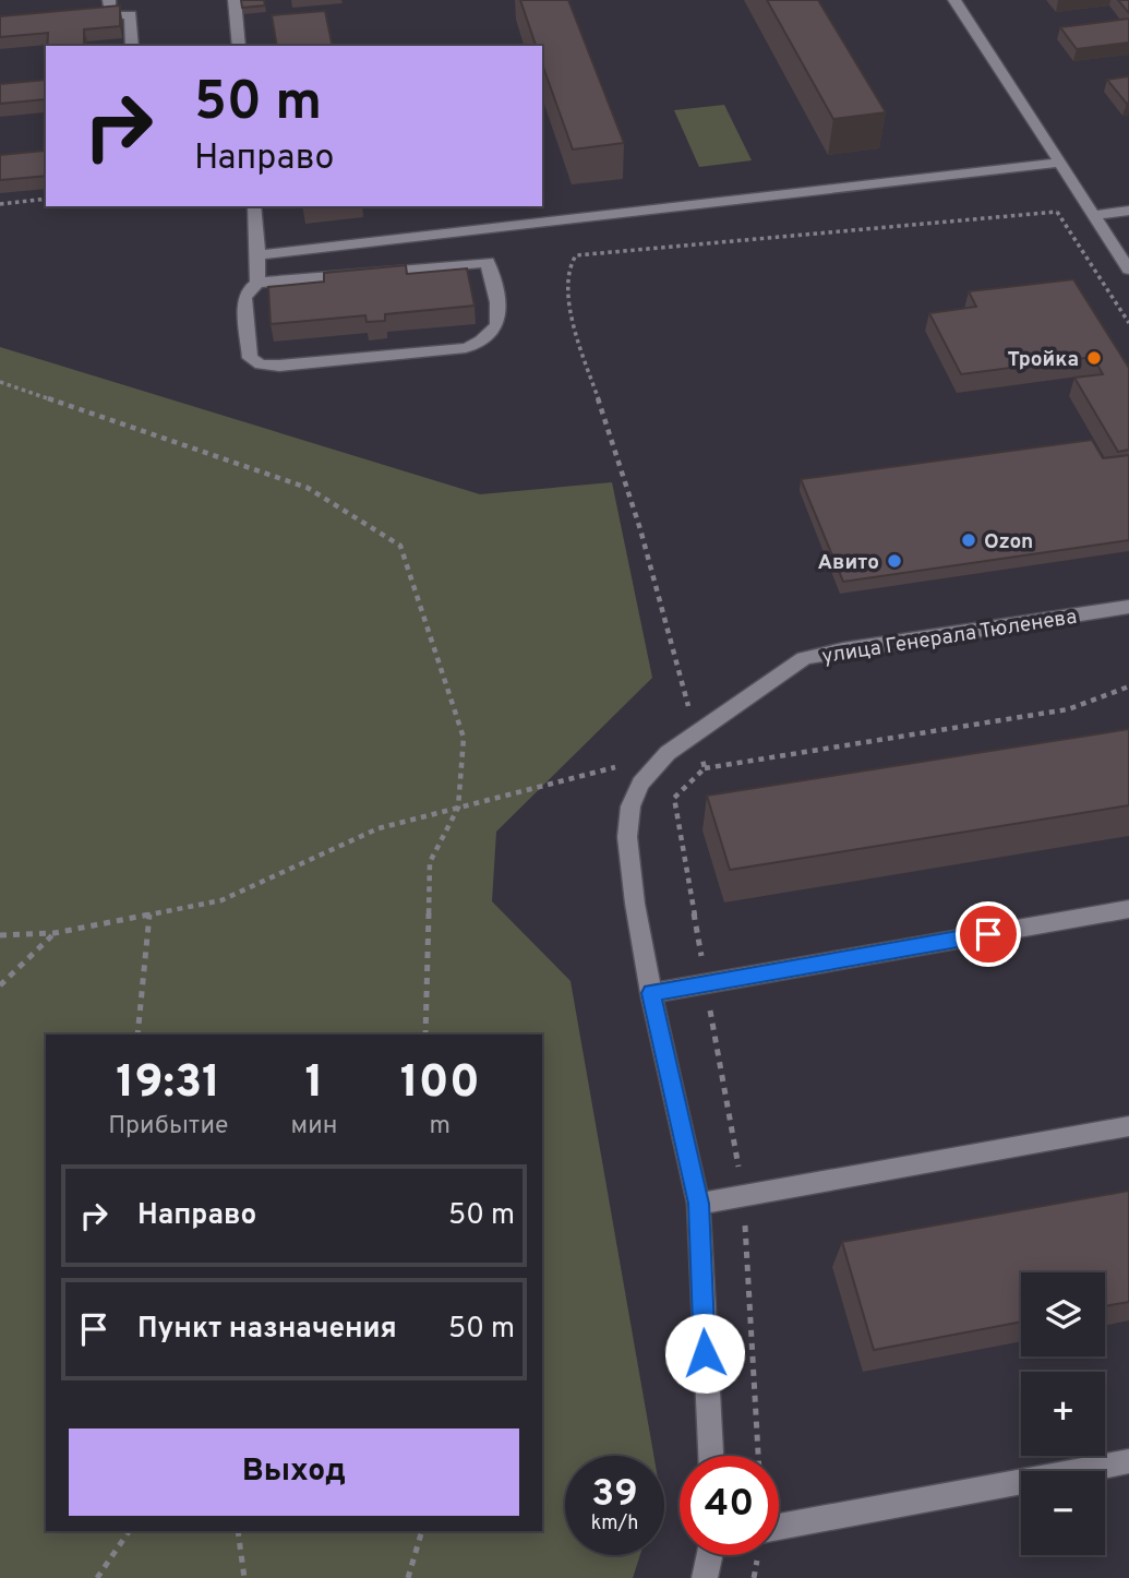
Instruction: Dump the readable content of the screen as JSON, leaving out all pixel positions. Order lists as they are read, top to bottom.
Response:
{
  "streets": {
    "street": ["улица Генерала Тюленева"]
  },
  "places": ["Тройка", "Ozon", "Авито"],
  "page": {
    "turn": ["50 m", "Направо"],
    "eta": [
      "19:31",
      "Прибытие",
      "1",
      "мин",
      "100",
      "m"
    ],
    "list": [
      {
        "name": "Направо",
        "value": "50 m"
      },
      {
        "name": "Пункт назначения",
        "value": "50 m"
      }
    ],
    "map_buttons": ["+", "−"],
    "buttons": "Выход",
    "speed": "39 km/h",
    "limit": "40"
  }
}
